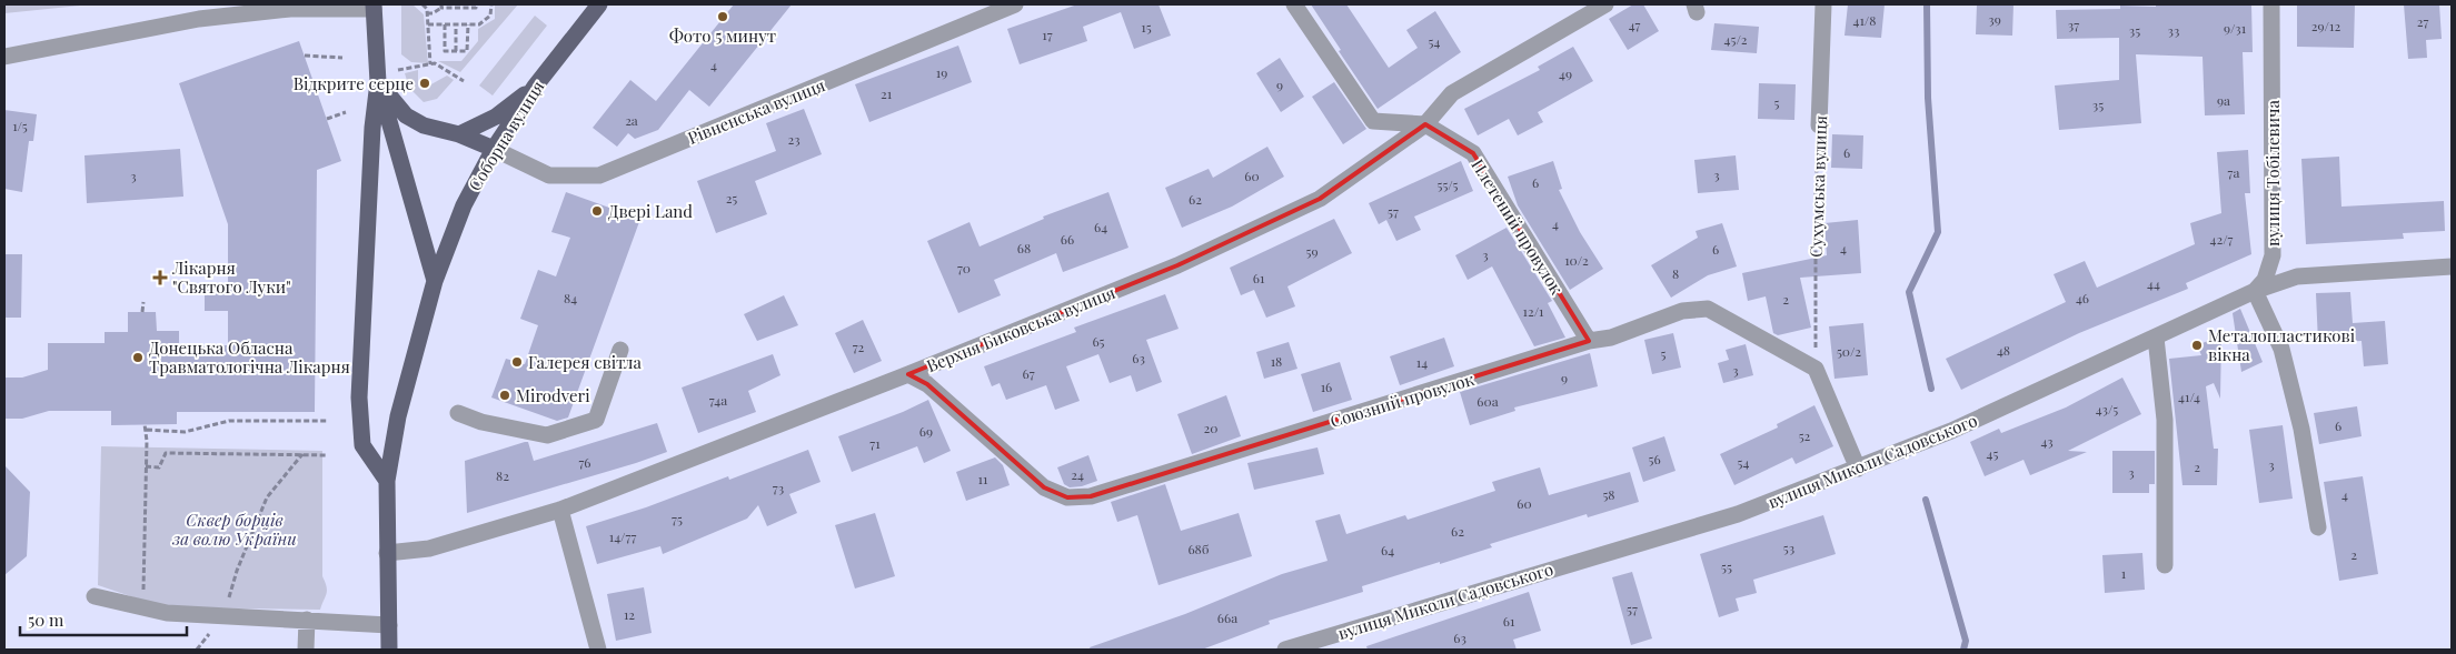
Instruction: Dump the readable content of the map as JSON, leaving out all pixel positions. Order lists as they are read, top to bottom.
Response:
{
  "streets": {
    "main road": ["Соборна вулиця"],
    "street": [
      "Рівненська вулиця",
      "вулиця Тобілевича",
      "Сухумська вулиця",
      "Плетений провулок",
      "Верхня Биковська вулиця",
      "Союзний провулок",
      "вулиця Миколи Садовського"
    ]
  },
  "crossings": [
    ["Рівненська вулиця", "Соборна вулиця"],
    ["Соборна вулиця", "Верхня Биковська вулиця"],
    ["вулиця Тобілевича", "вулиця Миколи Садовського"],
    ["Сухумська вулиця", "Союзний провулок"],
    ["Плетений провулок", "Верхня Биковська вулиця"],
    ["Плетений провулок", "Союзний провулок"],
    ["Верхня Биковська вулиця", "Союзний провулок"]
  ],
  "parks": ["Сквер борців за волю України"],
  "places": {
    "other": [
      "Фото 5 минут",
      "Відкрите серце",
      "Двері Land",
      "Металопластикові вікна",
      "Донецька Обласна Травматологічна Лікарня",
      "Галерея світла",
      "Mirodveri"
    ],
    "health": ["Лікарня \"Святого Луки\""]
  },
  "house_numbers": [
    "39",
    "41/8",
    "27",
    "47",
    "37",
    "29/12",
    "15",
    "9/31",
    "35",
    "33",
    "17",
    "45/2",
    "54",
    "4",
    "19",
    "49",
    "9",
    "21",
    "9а",
    "5",
    "35",
    "2а",
    "1/5",
    "23",
    "6",
    "7а",
    "3",
    "3",
    "60",
    "6",
    "55/5",
    "25",
    "62",
    "57",
    "4",
    "64",
    "66",
    "42/7",
    "68",
    "4",
    "6",
    "59",
    "3",
    "10/2",
    "70",
    "8",
    "61",
    "44",
    "84",
    "46",
    "2",
    "12/1",
    "65",
    "72",
    "48",
    "50/2",
    "5",
    "63",
    "18",
    "14",
    "3",
    "67",
    "9",
    "16",
    "41/4",
    "74а",
    "60а",
    "43/5",
    "6",
    "20",
    "69",
    "52",
    "43",
    "71",
    "45",
    "56",
    "76",
    "54",
    "3",
    "2",
    "3",
    "24",
    "82",
    "11",
    "73",
    "58",
    "4",
    "60",
    "75",
    "62",
    "14/77",
    "53",
    "68б",
    "64",
    "2",
    "55",
    "1",
    "57",
    "12",
    "66а",
    "61",
    "63"
  ],
  "scale_bar": "50 m"
}
